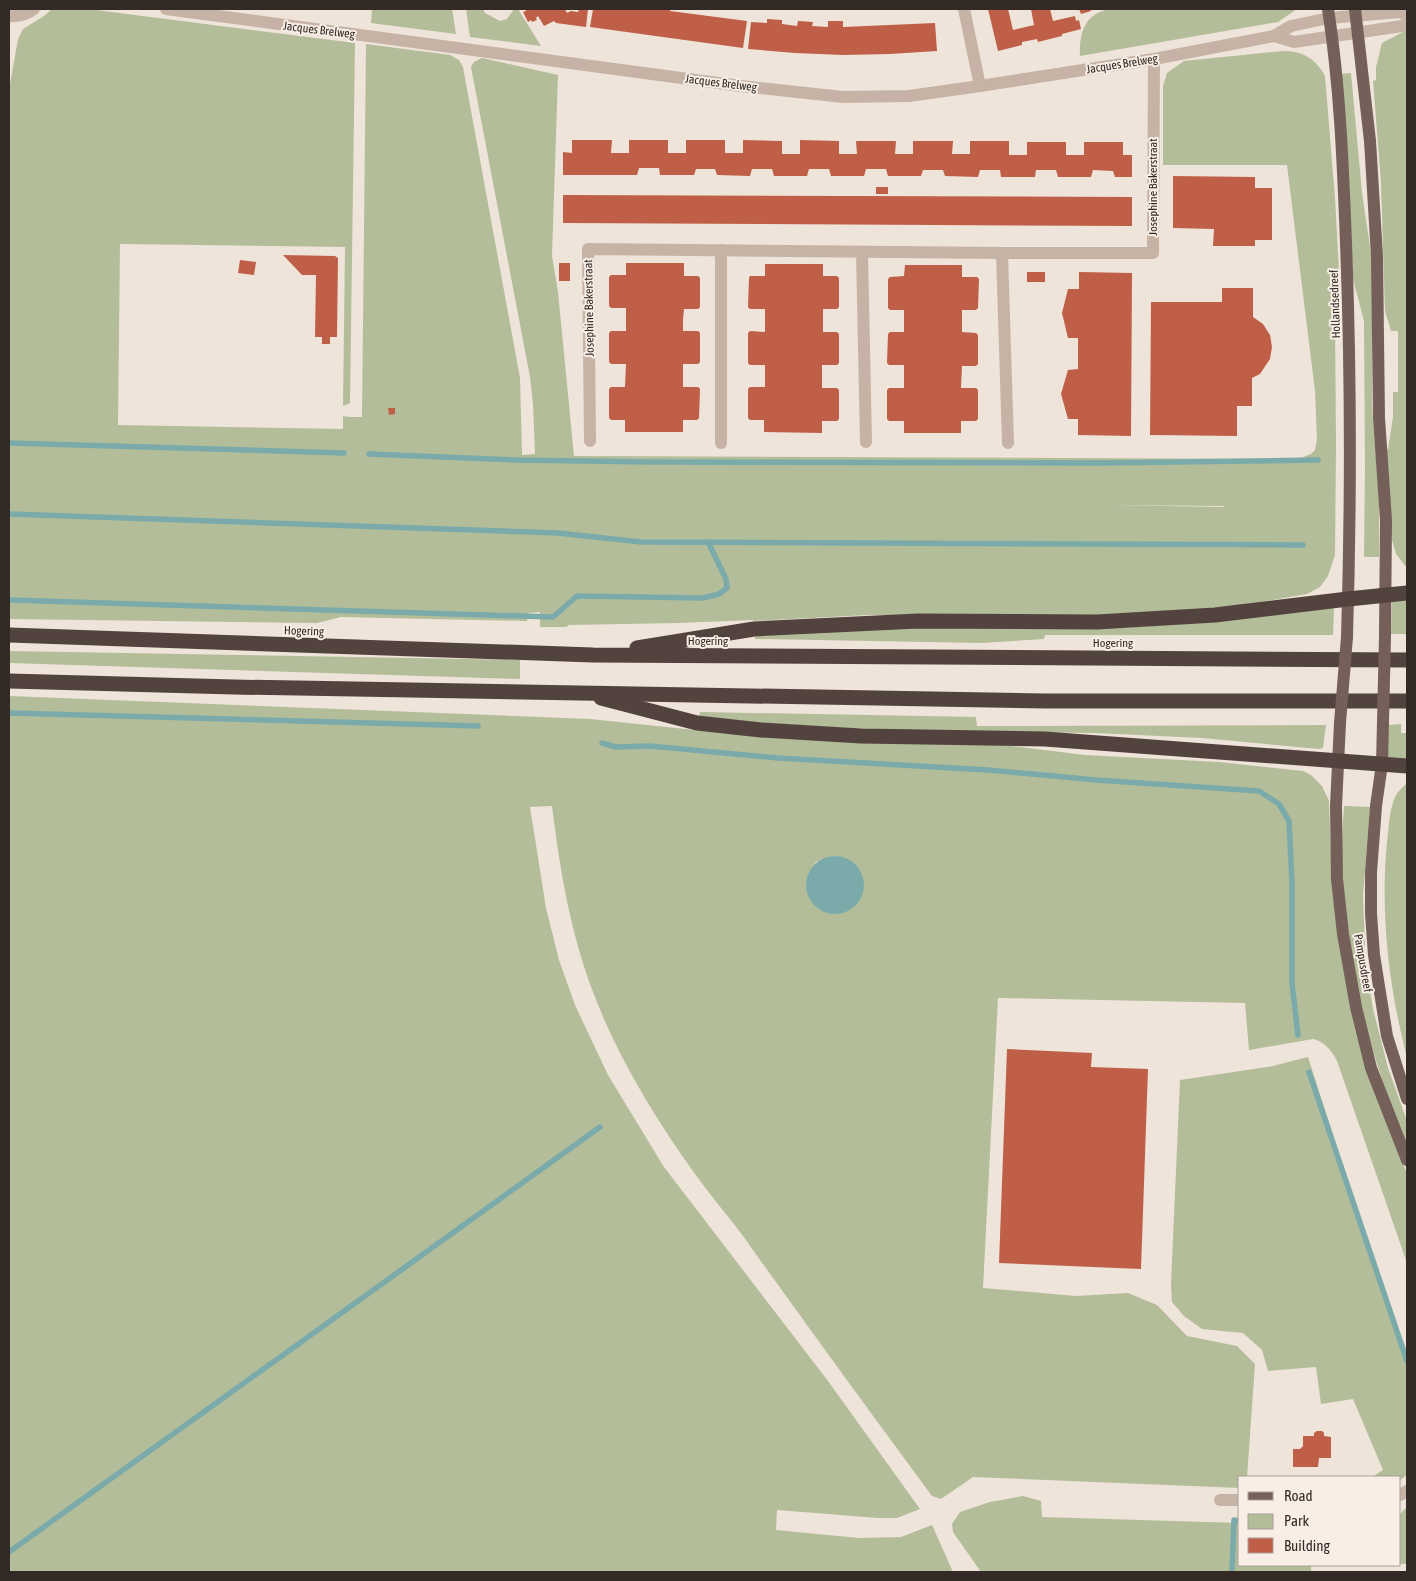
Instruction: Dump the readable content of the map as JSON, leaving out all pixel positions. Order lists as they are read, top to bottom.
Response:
{
  "streets": {
    "highway": ["Hogering"],
    "main road": ["Hollandsedreef", "Pampusdreef"],
    "street": ["Jacques Brelweg", "Josephine Bakerstraat"]
  },
  "crossings": [
    ["Jacques Brelweg", "Josephine Bakerstraat"],
    ["Jacques Brelweg", "Hollandsedreef"],
    ["Hollandsedreef", "Pampusdreef"]
  ],
  "legend": ["Road", "Park", "Building"]
}
